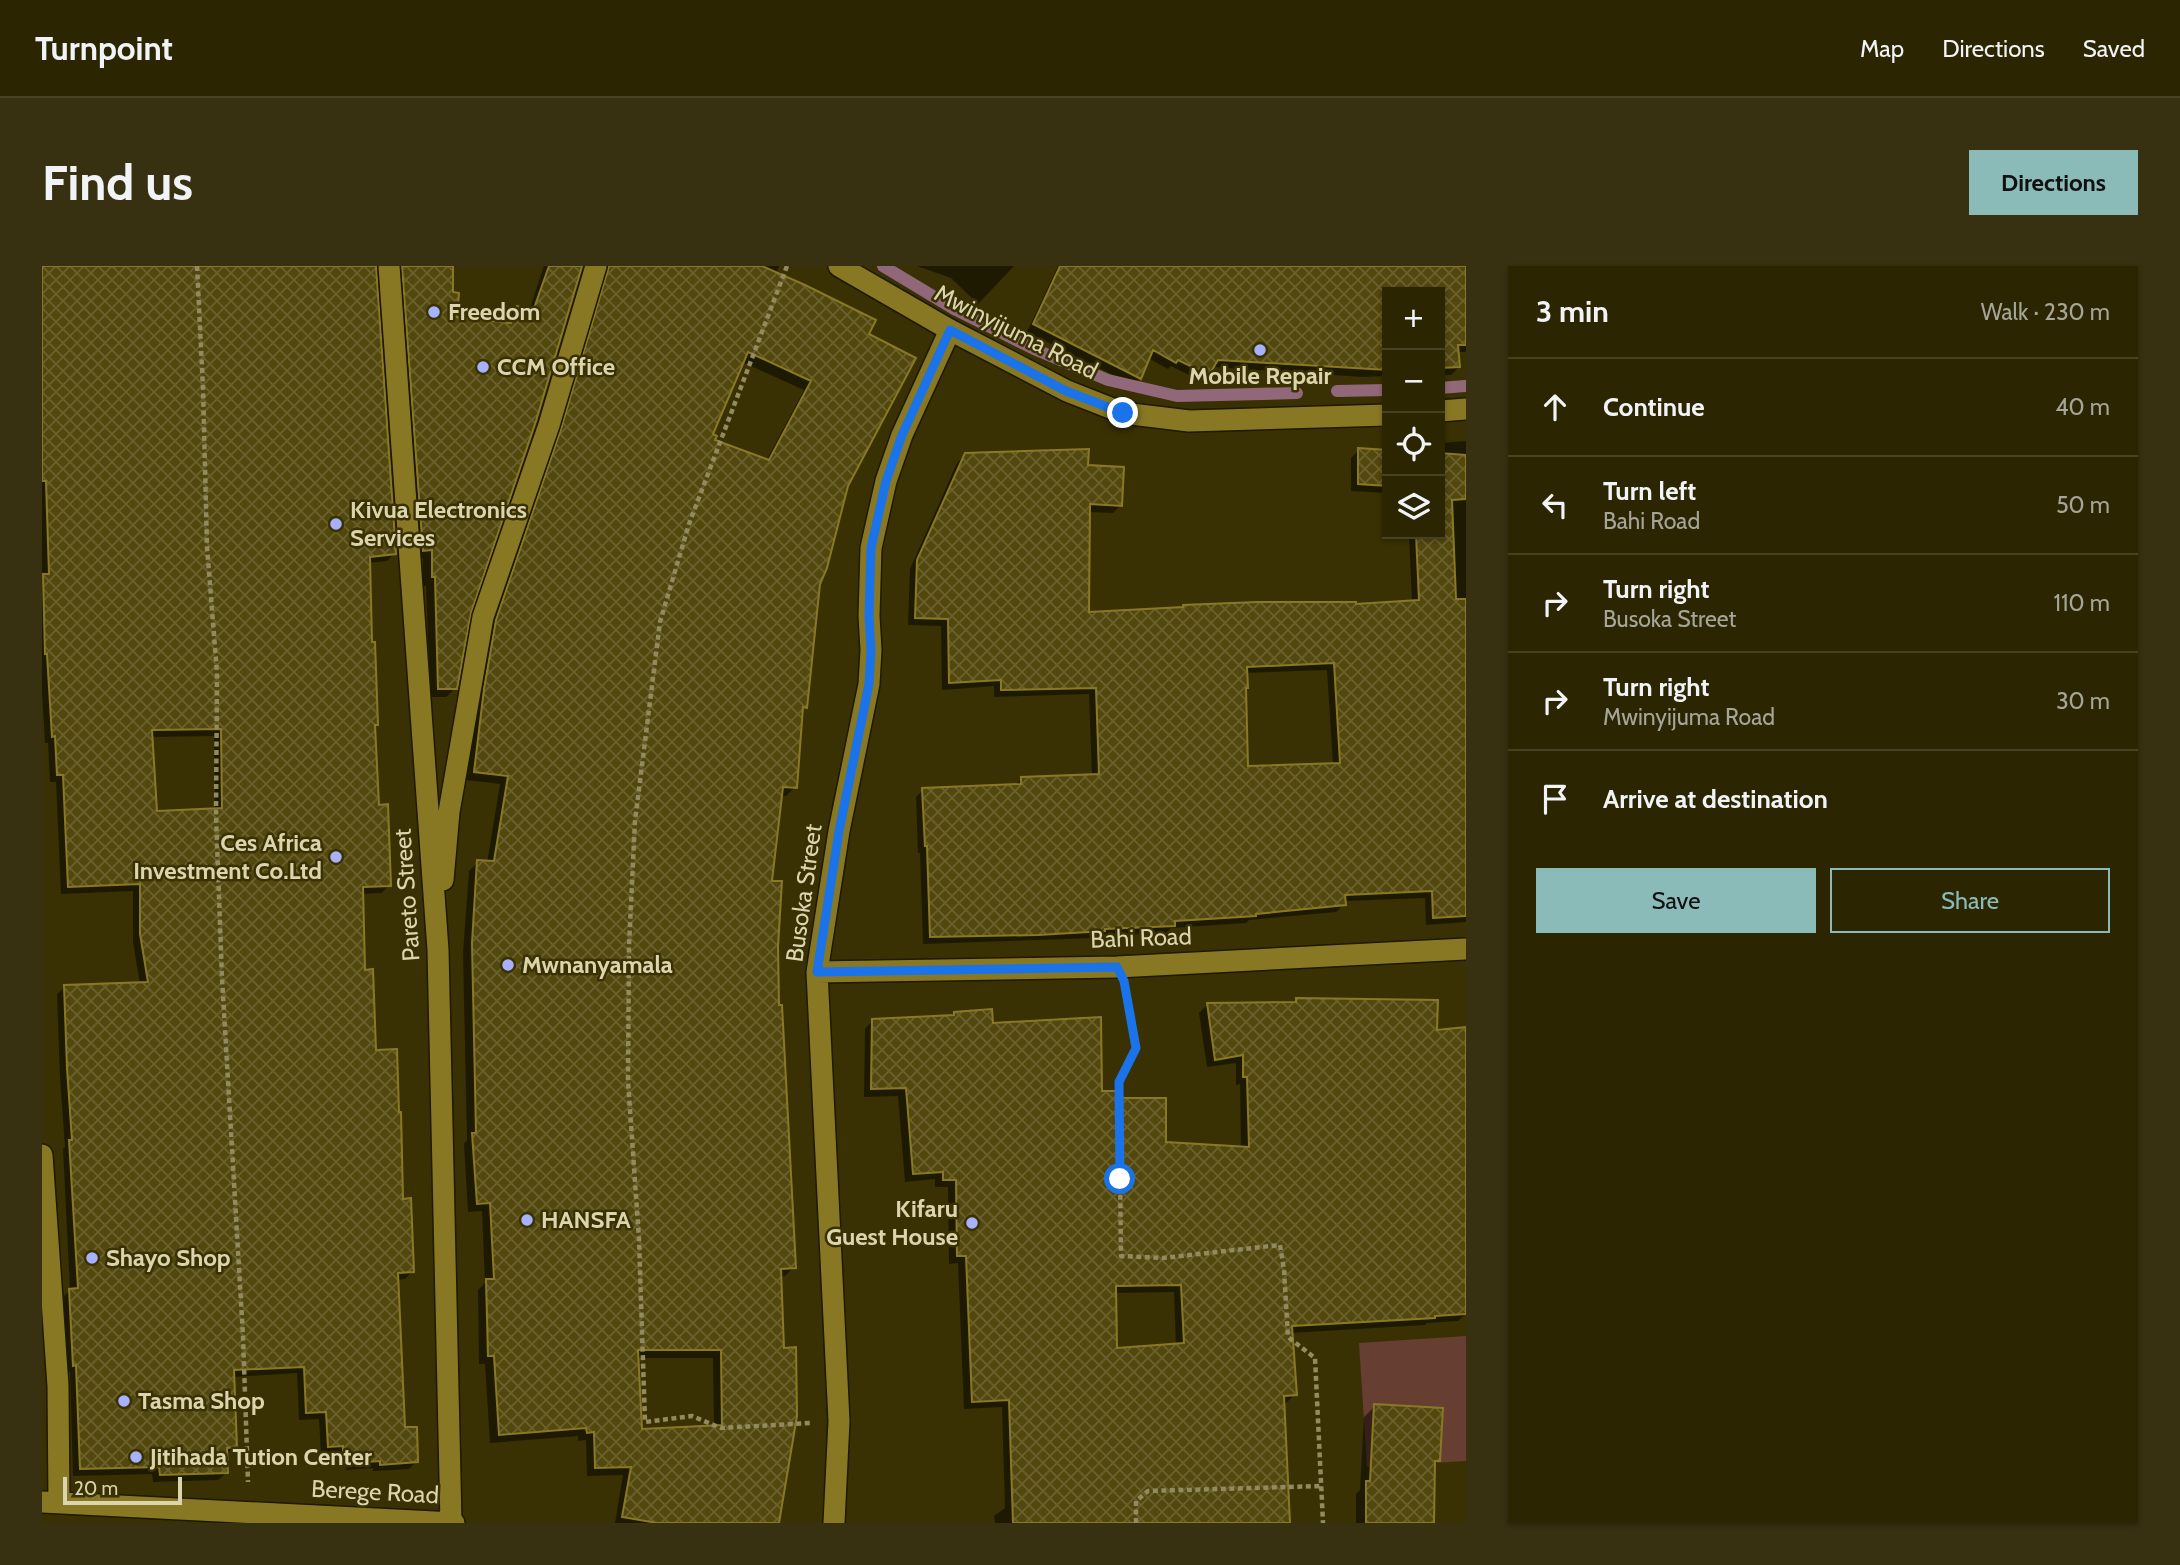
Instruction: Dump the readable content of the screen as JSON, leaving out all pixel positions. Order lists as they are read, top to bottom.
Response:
{
  "streets": {
    "street": [
      "Mwinyijuma Road",
      "Busoka Street",
      "Pareto Street",
      "Bahi Road",
      "Berege Road"
    ]
  },
  "crossings": [
    ["Mwinyijuma Road", "Busoka Street"],
    ["Busoka Street", "Bahi Road"],
    ["Pareto Street", "Berege Road"]
  ],
  "places": [
    "Freedom",
    "Mobile Repair",
    "CCM Office",
    "Kivua Electronics Services",
    "Ces Africa Investment Co.Ltd",
    "Mwnanyamala",
    "HANSFA",
    "Kifaru Guest House",
    "Shayo Shop",
    "Tasma Shop",
    "Jitihada Tution Center"
  ],
  "scale_bar": "20 m",
  "page": {
    "header": "Turnpoint",
    "nav": ["Map", "Directions", "Saved"],
    "buttons": [
      "Directions",
      ["Save", "Share"]
    ],
    "title": "Find us",
    "heading": ["3 min", "Walk · 230 m"],
    "map_buttons": ["+", "−"],
    "list": [
      ["Continue", "40 m"],
      ["Turn left", "Bahi Road", "50 m"],
      ["Turn right", "Busoka Street", "110 m"],
      ["Turn right", "Mwinyijuma Road", "30 m"],
      "Arrive at destination"
    ],
    "scale": "20 m"
  }
}
